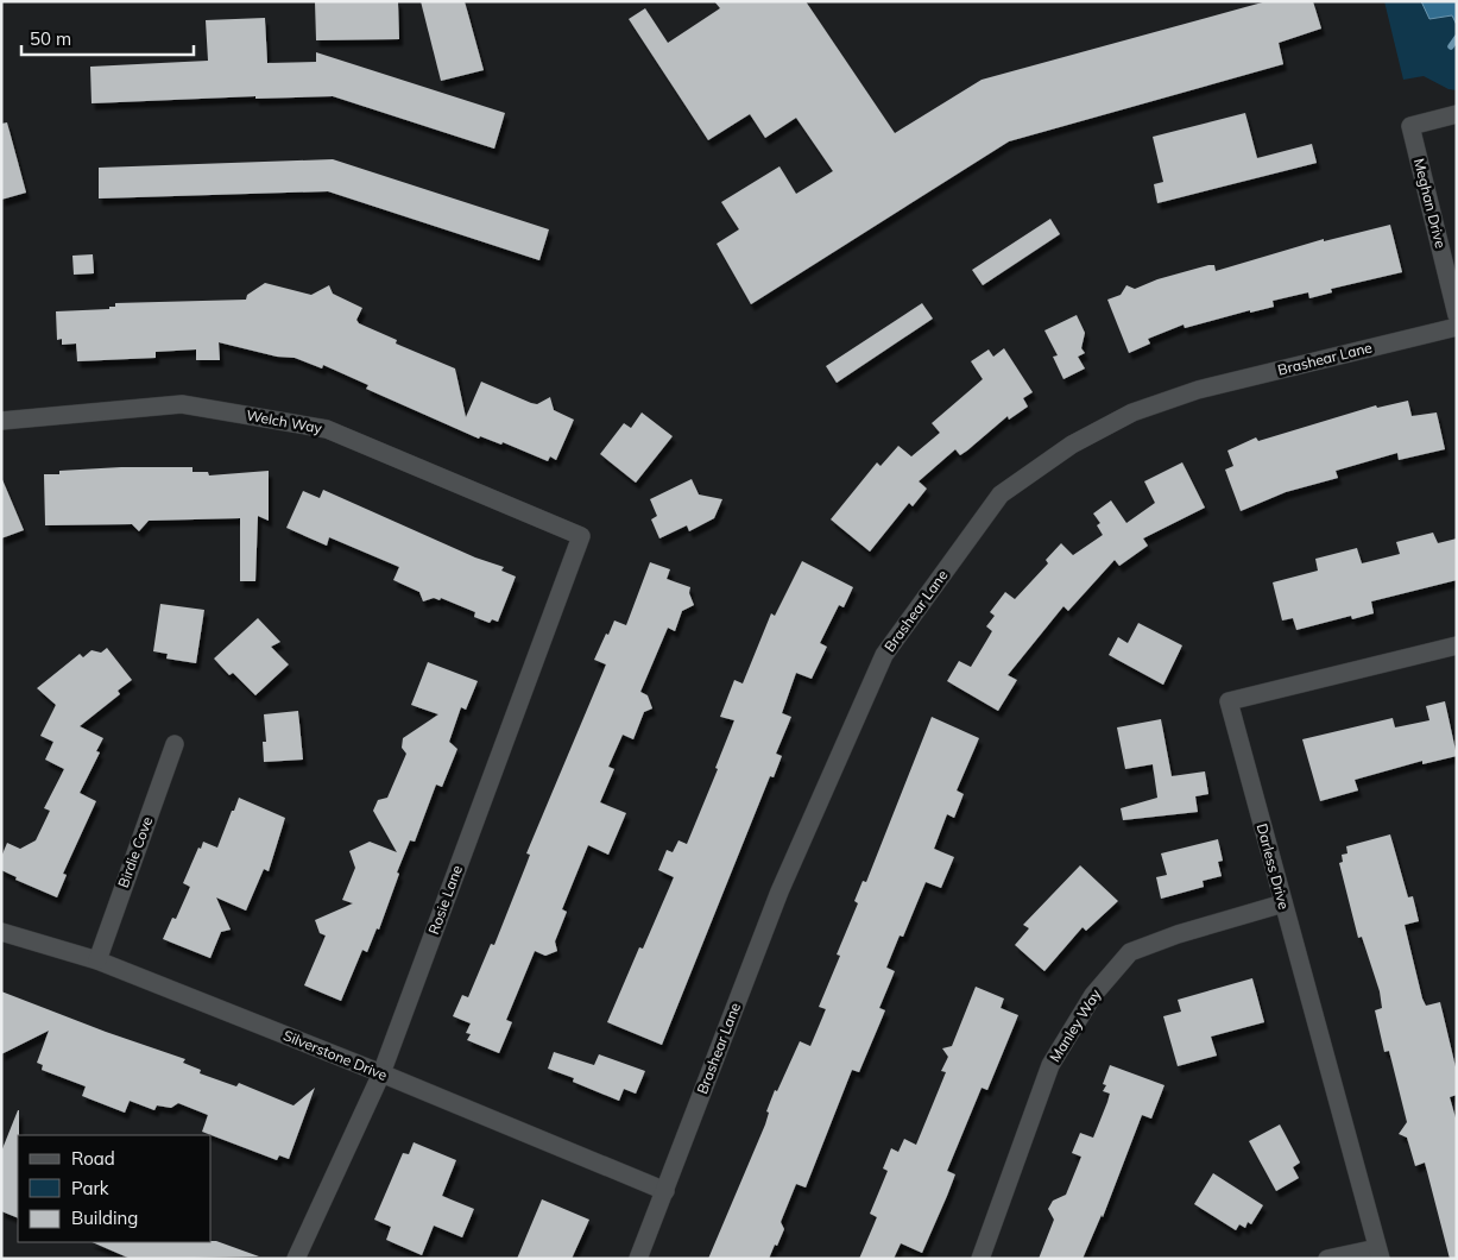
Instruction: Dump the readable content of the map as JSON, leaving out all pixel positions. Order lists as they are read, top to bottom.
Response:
{
  "streets": {
    "street": [
      "Meghan Drive",
      "Brashear Lane",
      "Welch Way",
      "Birdie Cove",
      "Darless Drive",
      "Rosie Lane",
      "Manley Way",
      "Silverstone Drive"
    ]
  },
  "crossings": [
    ["Brashear Lane", "Silverstone Drive"],
    ["Welch Way", "Rosie Lane"],
    ["Birdie Cove", "Silverstone Drive"],
    ["Darless Drive", "Manley Way"],
    ["Rosie Lane", "Silverstone Drive"]
  ],
  "legend": ["Road", "Park", "Building"],
  "scale_bar": "50 m"
}
